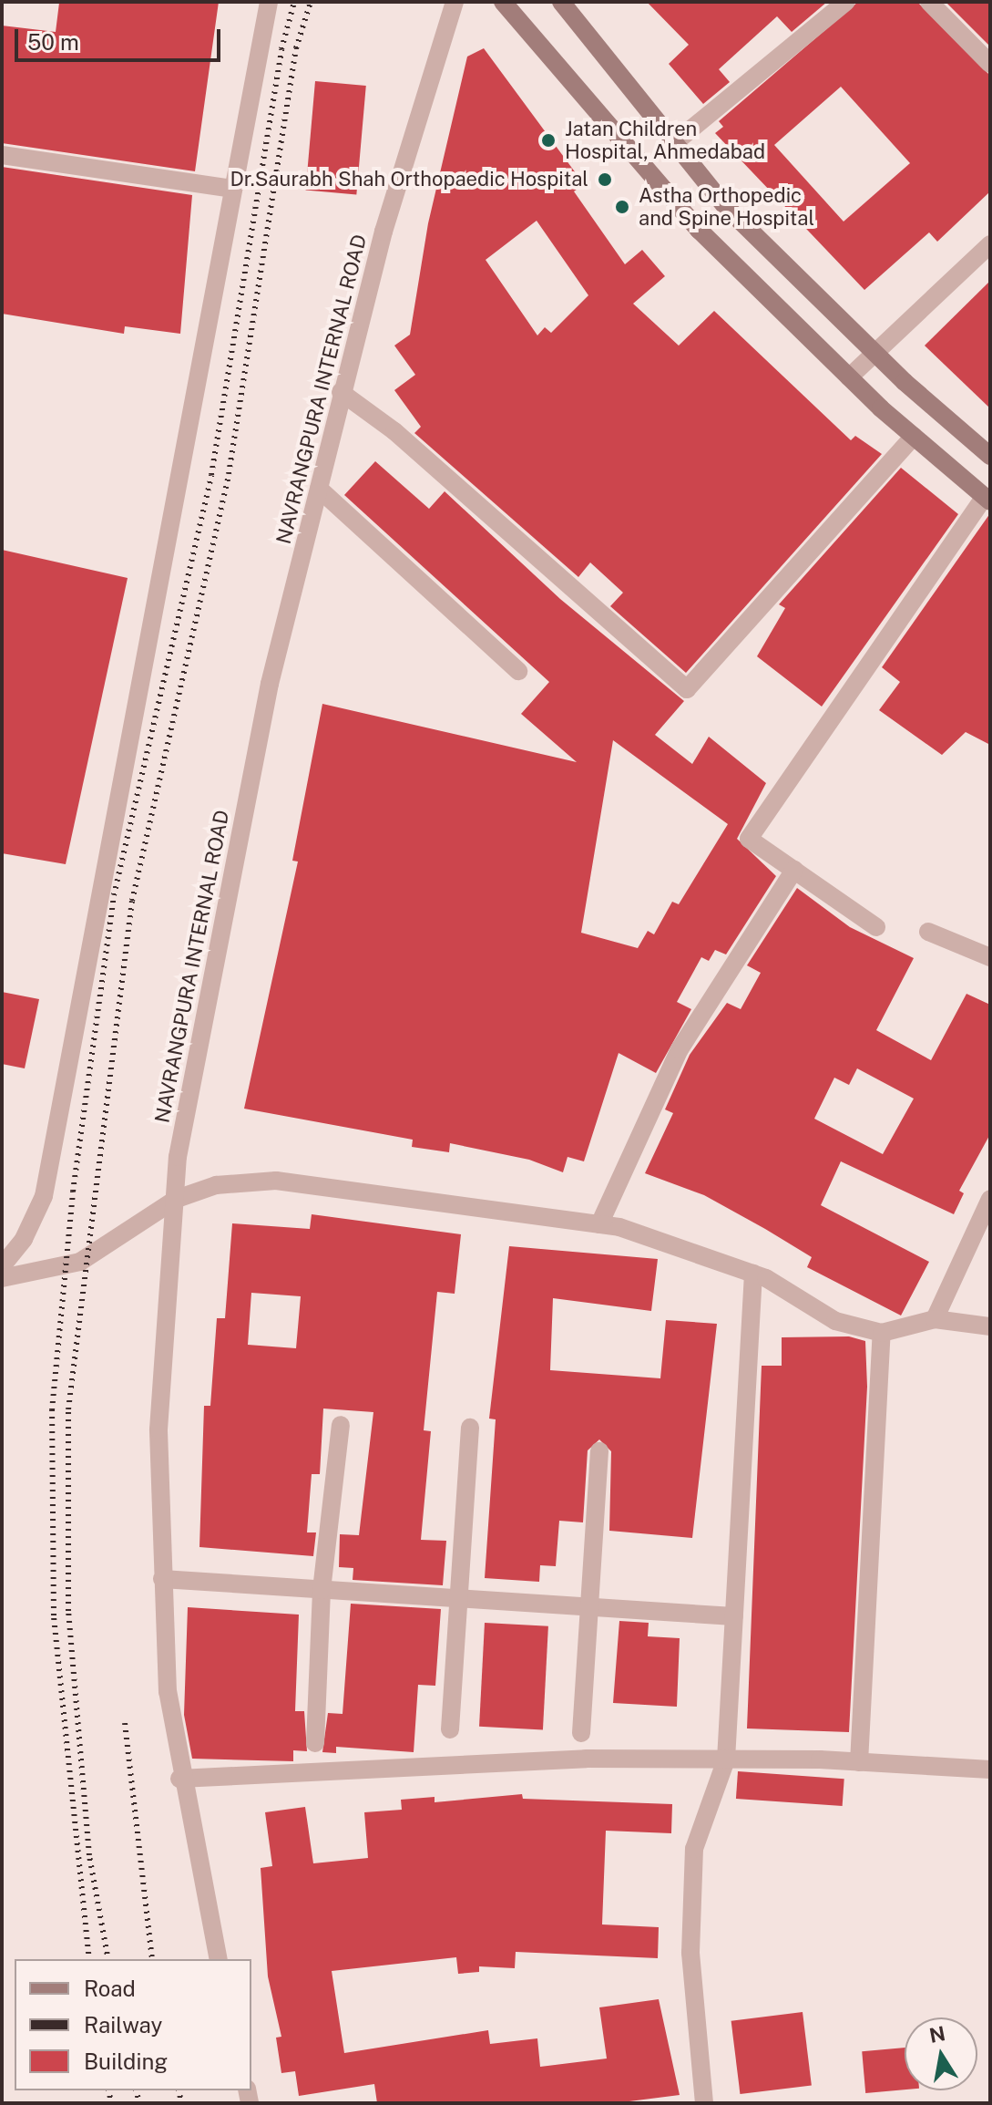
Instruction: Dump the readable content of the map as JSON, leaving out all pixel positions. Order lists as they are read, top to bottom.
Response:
{
  "streets": {
    "street": ["NAVRANGPURA INTERNAL ROAD"]
  },
  "places": ["Jatan Children Hospital, Ahmedabad", "Dr.Saurabh Shah Orthopaedic Hospital", "Astha Orthopedic and Spine Hospital"],
  "legend": ["Road", "Railway", "Building"],
  "scale_bar": "50 m",
  "north": "top"
}
